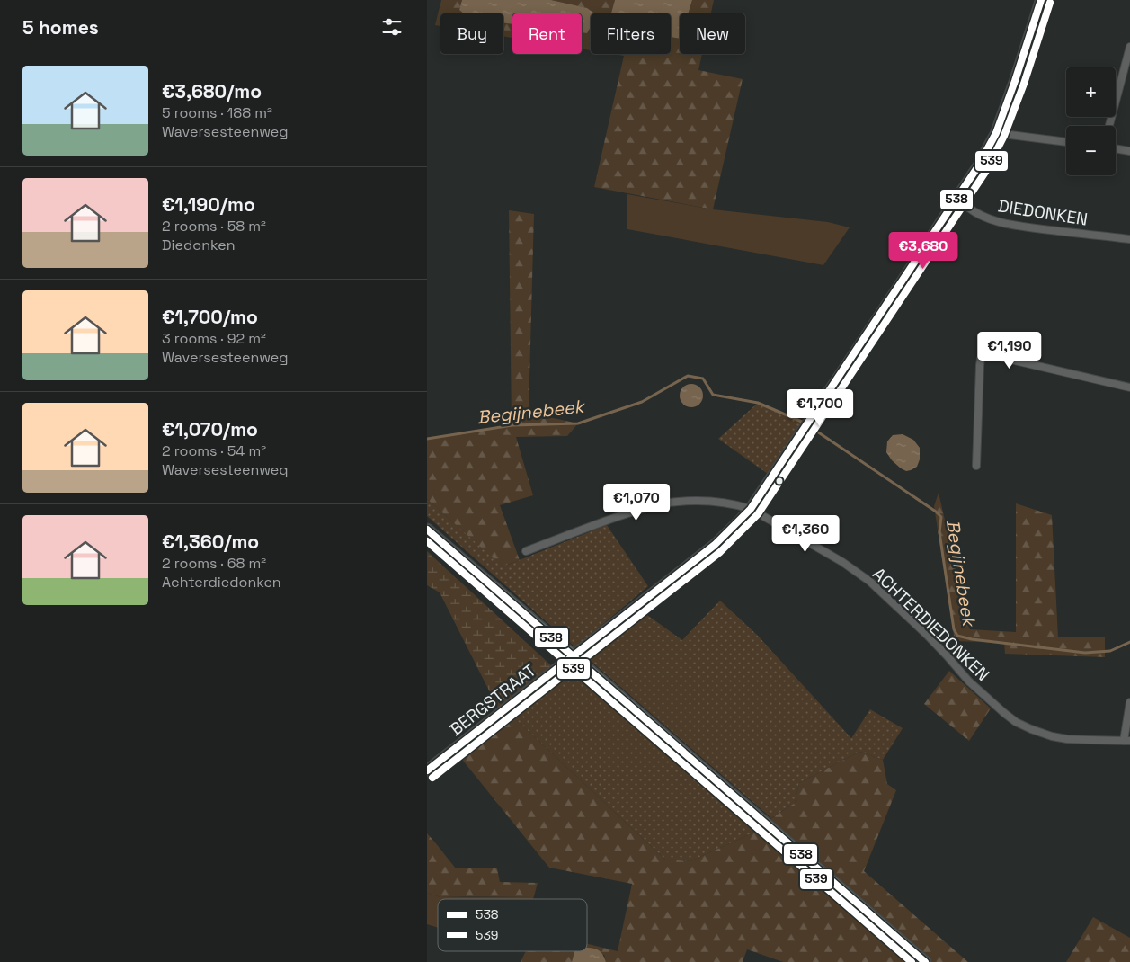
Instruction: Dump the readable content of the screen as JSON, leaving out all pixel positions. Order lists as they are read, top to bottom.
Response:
{
  "streets": {
    "street": ["DIEDONKEN", "ACHTERDIEDONKEN", "BERGSTRAAT"]
  },
  "crossings": [
    ["DIEDONKEN", "BERGSTRAAT"],
    ["ACHTERDIEDONKEN", "BERGSTRAAT"]
  ],
  "water": ["Begijnebeek"],
  "lines": ["transit line 538", "transit line 539"],
  "legend": ["538", "539"],
  "page": {
    "heading": "5 homes",
    "chip": [
      "Buy",
      "Rent",
      "Filters",
      "New"
    ],
    "list": [
      {
        "name": "€3,680/mo",
        "note": "5 rooms · 188 m² · Waversesteenweg"
      },
      {
        "name": "€1,190/mo",
        "note": "2 rooms · 58 m² · Diedonken"
      },
      {
        "name": "€1,700/mo",
        "note": "3 rooms · 92 m² · Waversesteenweg"
      },
      {
        "name": "€1,070/mo",
        "note": "2 rooms · 54 m² · Waversesteenweg"
      },
      {
        "name": "€1,360/mo",
        "note": "2 rooms · 68 m² · Achterdiedonken"
      }
    ],
    "map_buttons": ["+", "−"],
    "price": [
      "€3,680",
      "€1,190",
      "€1,700",
      "€1,070",
      "€1,360"
    ]
  }
}
